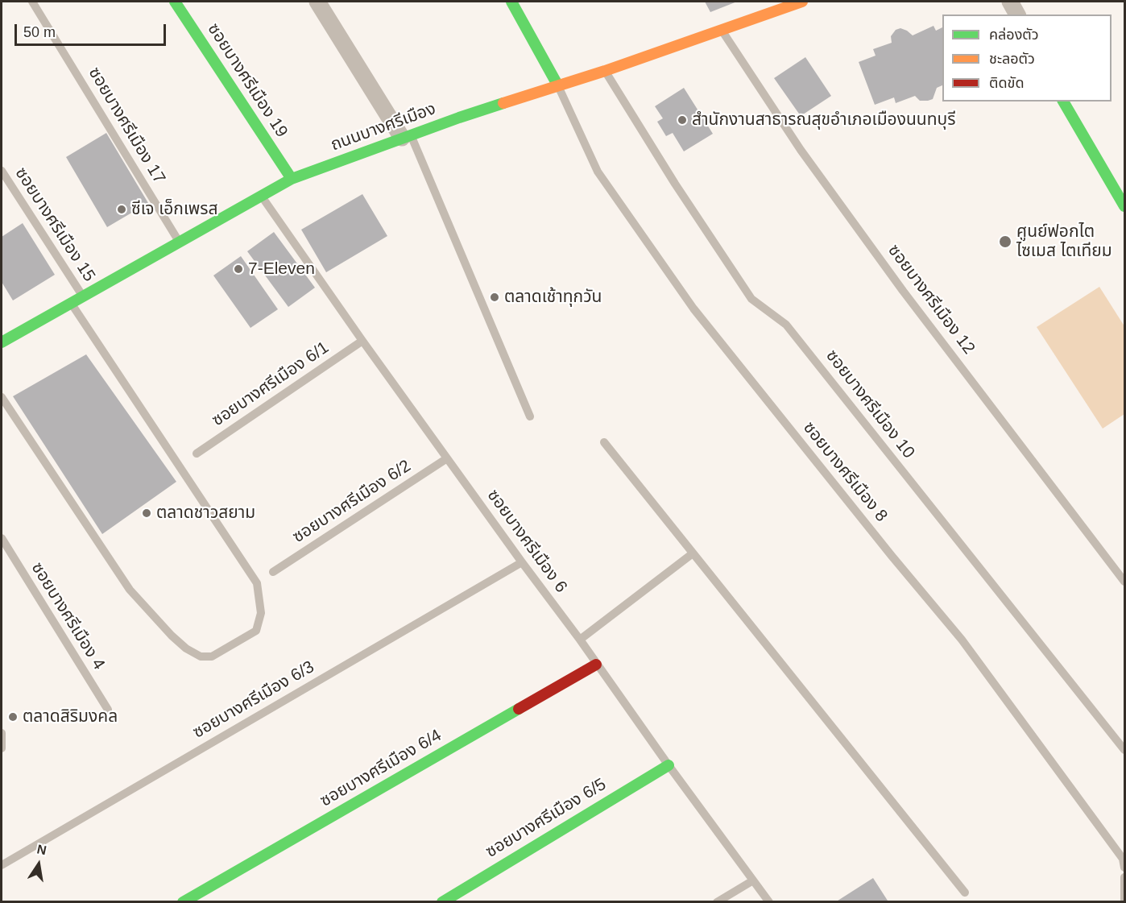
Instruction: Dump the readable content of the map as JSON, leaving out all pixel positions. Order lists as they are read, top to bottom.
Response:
{
  "streets": {
    "street": [
      "ซอยบางศรีเมือง 19",
      "ถนนบางศรีเมือง",
      "ซอยบางศรีเมือง 6/4",
      "ซอยบางศรีเมือง 6/5"
    ],
    "lane": [
      "ซอยบางศรีเมือง 17",
      "ซอยบางศรีเมือง 15",
      "ซอยบางศรีเมือง 12",
      "ซอยบางศรีเมือง 6/1",
      "ซอยบางศรีเมือง 10",
      "ซอยบางศรีเมือง 8",
      "ซอยบางศรีเมือง 6/2",
      "ซอยบางศรีเมือง 6",
      "ซอยบางศรีเมือง 4",
      "ซอยบางศรีเมือง 6/3"
    ]
  },
  "crossings": [
    ["ซอยบางศรีเมือง 19", "ถนนบางศรีเมือง"],
    ["ซอยบางศรีเมือง 17", "ถนนบางศรีเมือง"],
    ["ถนนบางศรีเมือง", "ซอยบางศรีเมือง 15"],
    ["ถนนบางศรีเมือง", "ซอยบางศรีเมือง 12"],
    ["ถนนบางศรีเมือง", "ซอยบางศรีเมือง 10"],
    ["ถนนบางศรีเมือง", "ซอยบางศรีเมือง 8"],
    ["ถนนบางศรีเมือง", "ซอยบางศรีเมือง 6"],
    ["ซอยบางศรีเมือง 6/1", "ซอยบางศรีเมือง 6"],
    ["ซอยบางศรีเมือง 6/2", "ซอยบางศรีเมือง 6"],
    ["ซอยบางศรีเมือง 6", "ซอยบางศรีเมือง 6/3"],
    ["ซอยบางศรีเมือง 6", "ซอยบางศรีเมือง 6/4"],
    ["ซอยบางศรีเมือง 6", "ซอยบางศรีเมือง 6/5"]
  ],
  "places": [
    "สำนักงานสาธารณสุขอำเภอเมืองนนทบุรี",
    "ซีเจ เอ็กเพรส",
    "ศูนย์ฟอกไต ไซเมส ไตเทียม",
    "7-Eleven",
    "ตลาดเช้าทุกวัน",
    "ตลาดชาวสยาม",
    "ตลาดสิริมงคล"
  ],
  "legend": ["คล่องตัว", "ชะลอตัว", "ติดขัด"],
  "scale_bar": "50 m",
  "north": "top"
}
